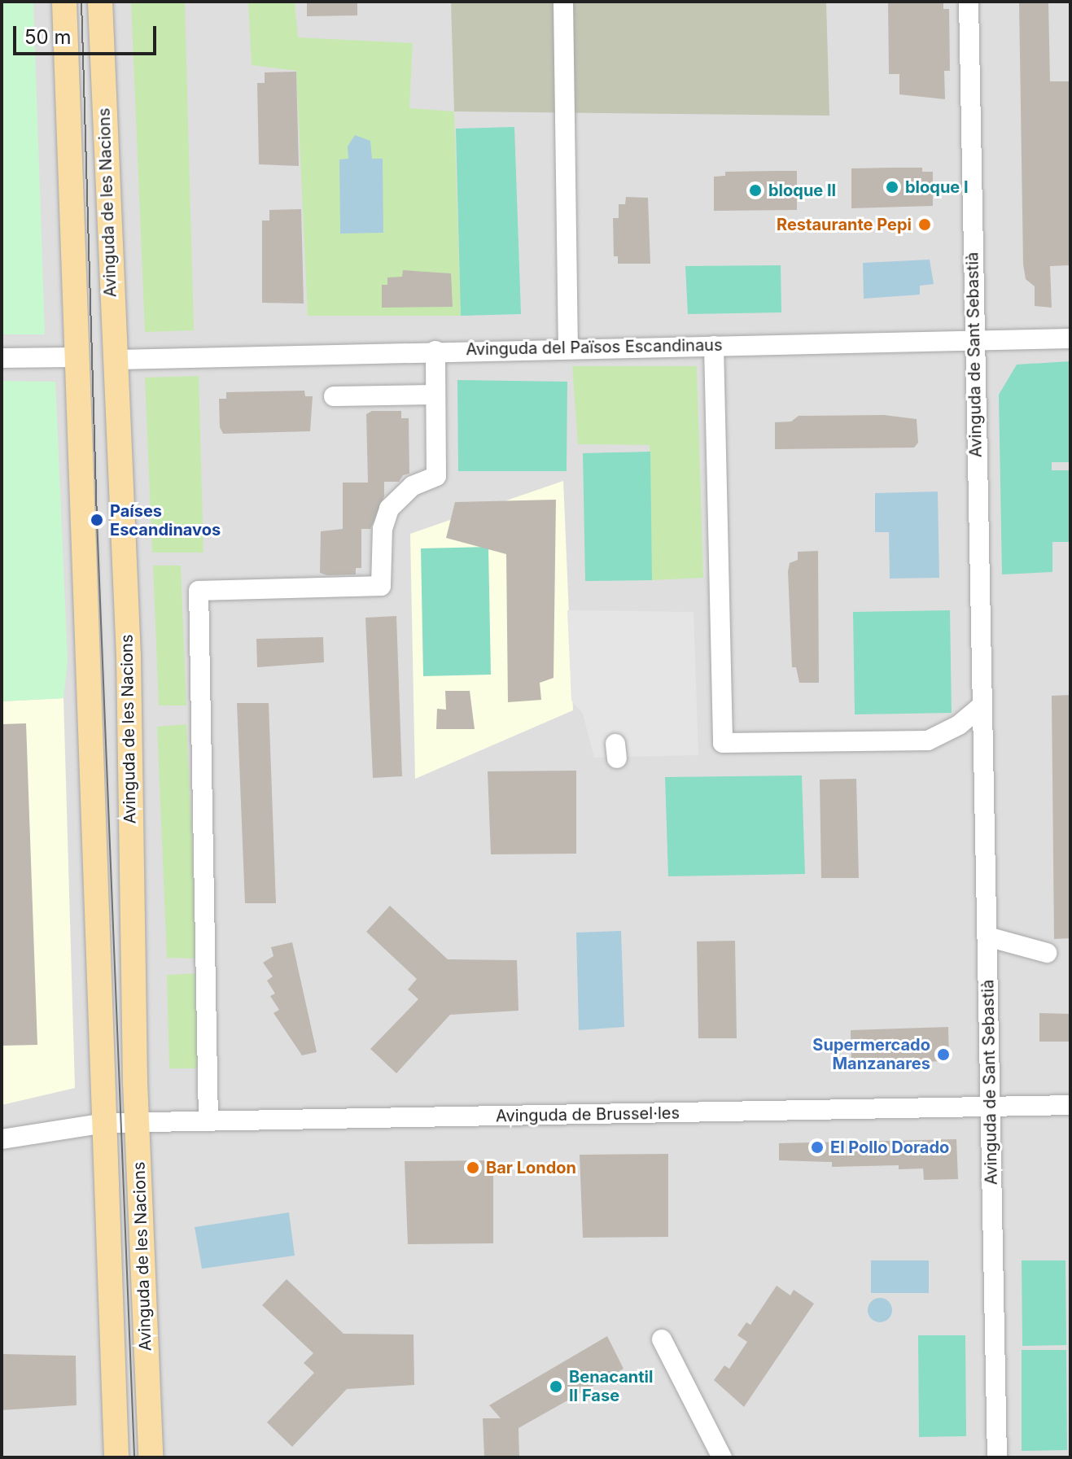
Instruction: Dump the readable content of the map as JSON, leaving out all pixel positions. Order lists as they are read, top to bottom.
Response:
{
  "streets": {
    "main road": ["Avinguda de les Nacions"],
    "street": ["Avinguda del Països Escandinaus", "Avinguda de Sant Sebastià", "Avinguda de Brussel·les"]
  },
  "crossings": [
    ["Avinguda de les Nacions", "Avinguda del Països Escandinaus"],
    ["Avinguda de les Nacions", "Avinguda de Brussel·les"],
    ["Avinguda del Països Escandinaus", "Avinguda de Sant Sebastià"],
    ["Avinguda de Sant Sebastià", "Avinguda de Brussel·les"]
  ],
  "places": [
    "bloque I",
    "bloque II",
    "Restaurante Pepi",
    "Países Escandinavos",
    "Supermercado Manzanares",
    "El Pollo Dorado",
    "Bar London",
    "Benacantil II Fase"
  ],
  "scale_bar": "50 m"
}
